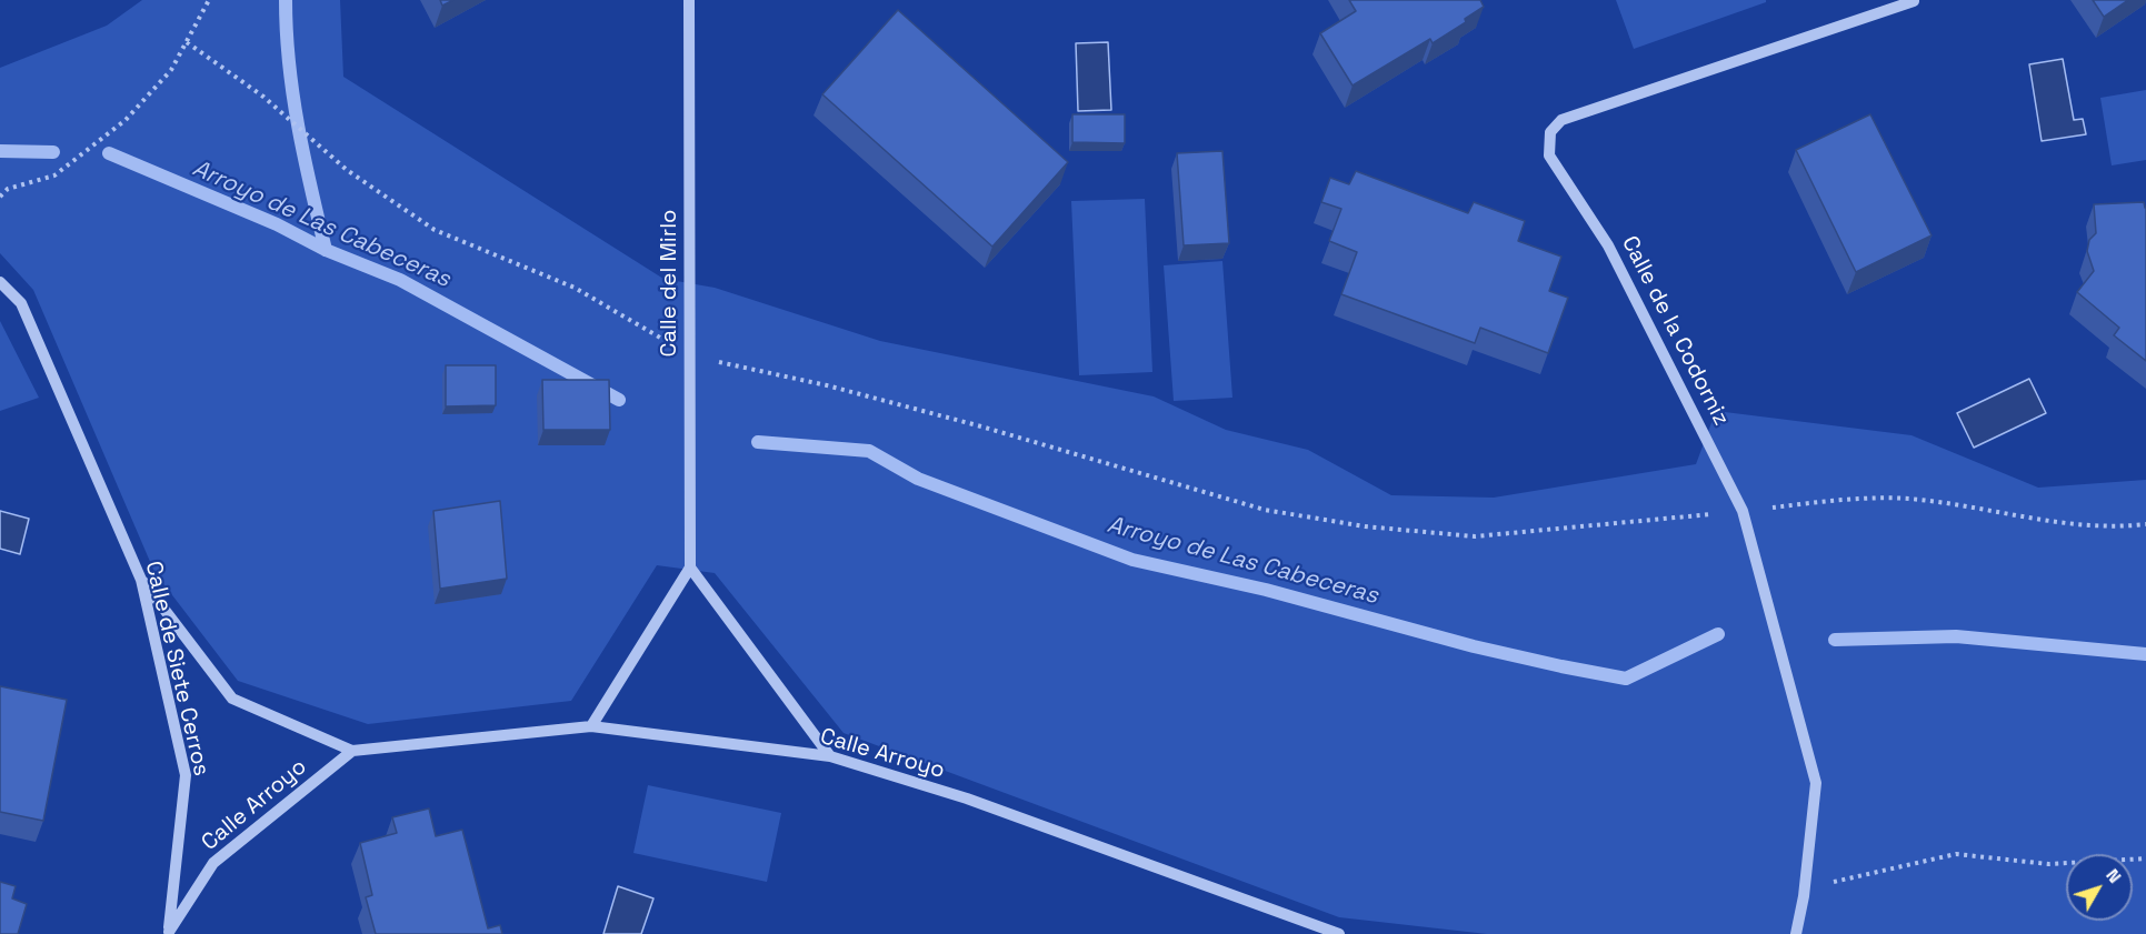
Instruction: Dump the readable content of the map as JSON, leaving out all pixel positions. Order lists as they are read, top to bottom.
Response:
{
  "streets": {
    "street": [
      "Calle del Mirlo",
      "Calle de la Codorniz",
      "Calle de Siete Cerros",
      "Calle Arroyo"
    ]
  },
  "crossings": [
    ["Calle de Siete Cerros", "Calle Arroyo"]
  ],
  "water": ["Arroyo de Las Cabeceras"],
  "north": "top right"
}
